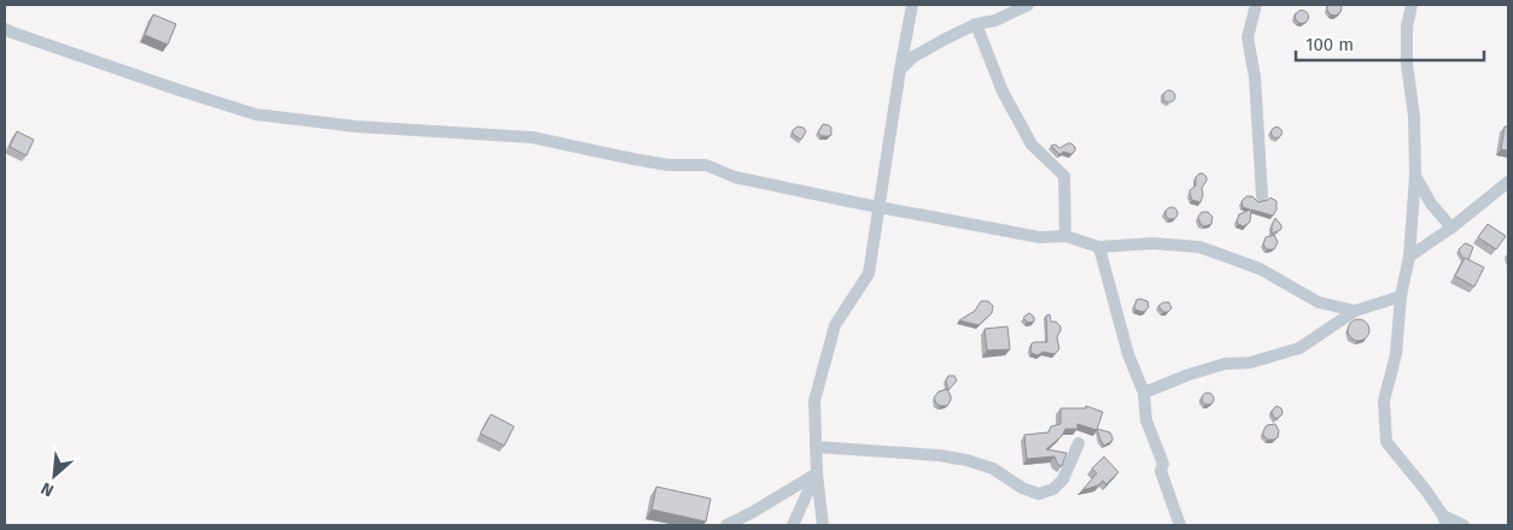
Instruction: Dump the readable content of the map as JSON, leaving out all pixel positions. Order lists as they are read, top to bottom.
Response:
{
  "scale_bar": "100 m",
  "north": "bottom left"
}
